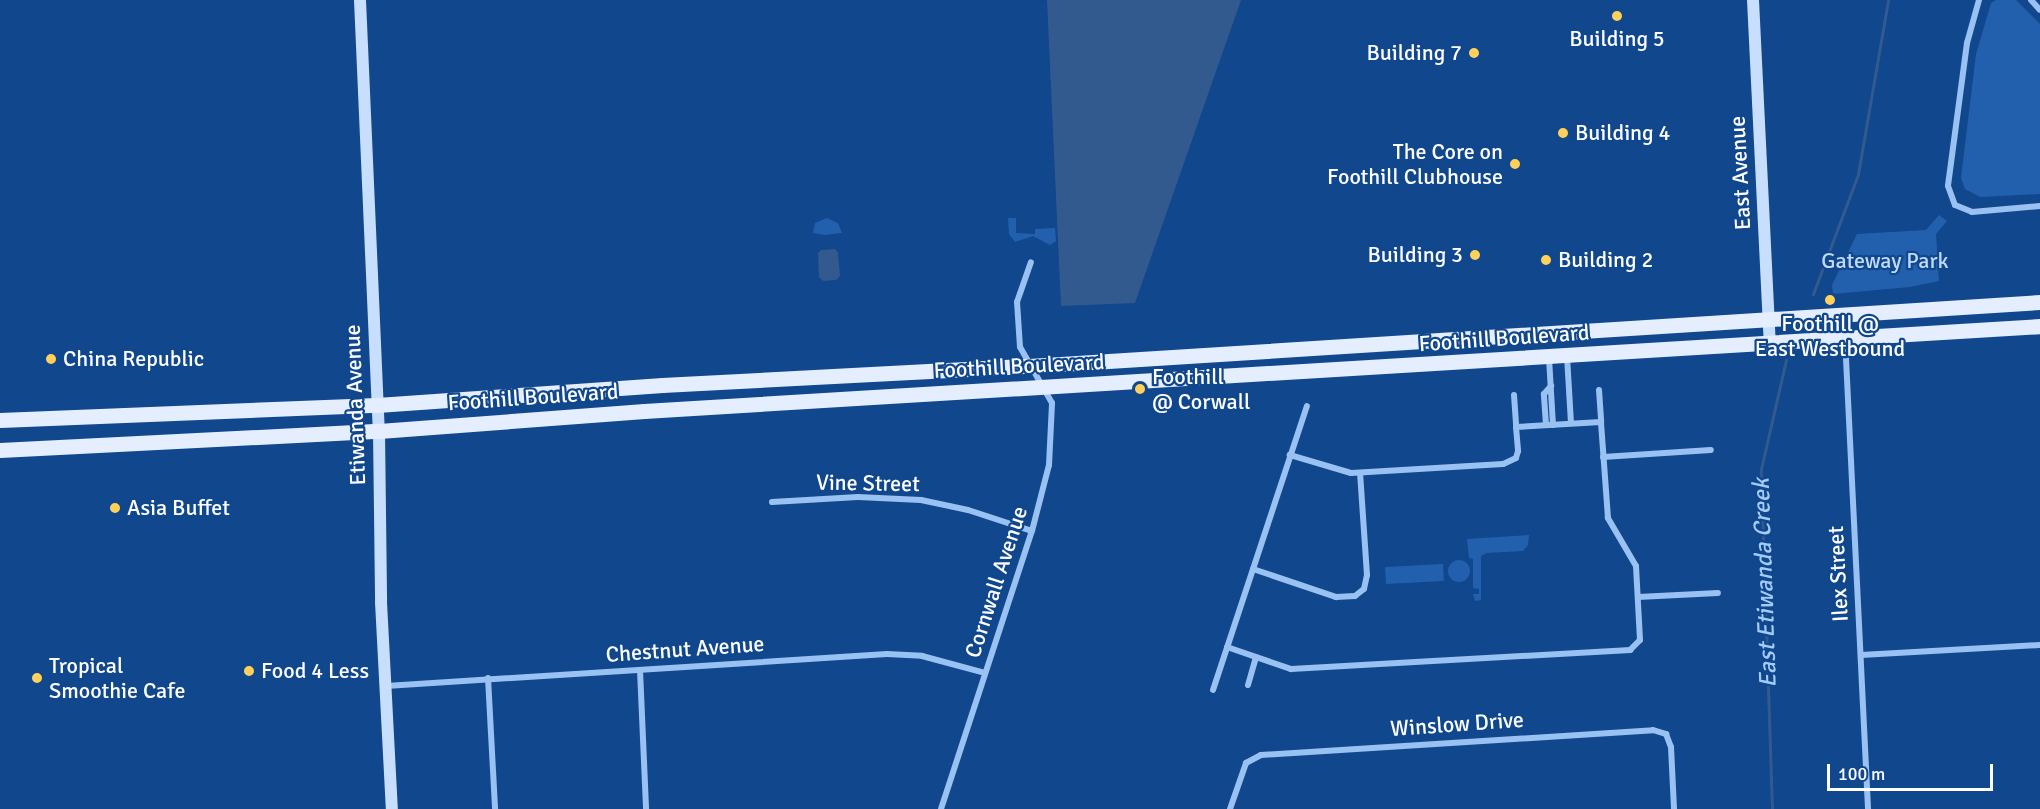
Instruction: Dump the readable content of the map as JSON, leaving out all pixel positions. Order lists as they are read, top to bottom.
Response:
{
  "streets": {
    "main road": ["East Avenue", "Foothill Boulevard", "Etiwanda Avenue"],
    "street": [
      "Vine Street",
      "Ilex Street",
      "Cornwall Avenue",
      "Chestnut Avenue",
      "Winslow Drive"
    ]
  },
  "crossings": [
    ["East Avenue", "Foothill Boulevard"],
    ["Foothill Boulevard", "Etiwanda Avenue"],
    ["Foothill Boulevard", "Ilex Street"],
    ["Foothill Boulevard", "Cornwall Avenue"],
    ["Etiwanda Avenue", "Chestnut Avenue"],
    ["Vine Street", "Cornwall Avenue"],
    ["Cornwall Avenue", "Chestnut Avenue"]
  ],
  "water": ["East Etiwanda Creek"],
  "parks": ["Gateway Park"],
  "places": [
    "Building 5",
    "Building 7",
    "Building 4",
    "The Core on Foothill Clubhouse",
    "Building 3",
    "Building 2",
    "Foothill @ East Westbound",
    "China Republic",
    "Foothill @ Corwall",
    "Asia Buffet",
    "Food 4 Less",
    "Tropical Smoothie Cafe"
  ],
  "scale_bar": "100 m"
}
